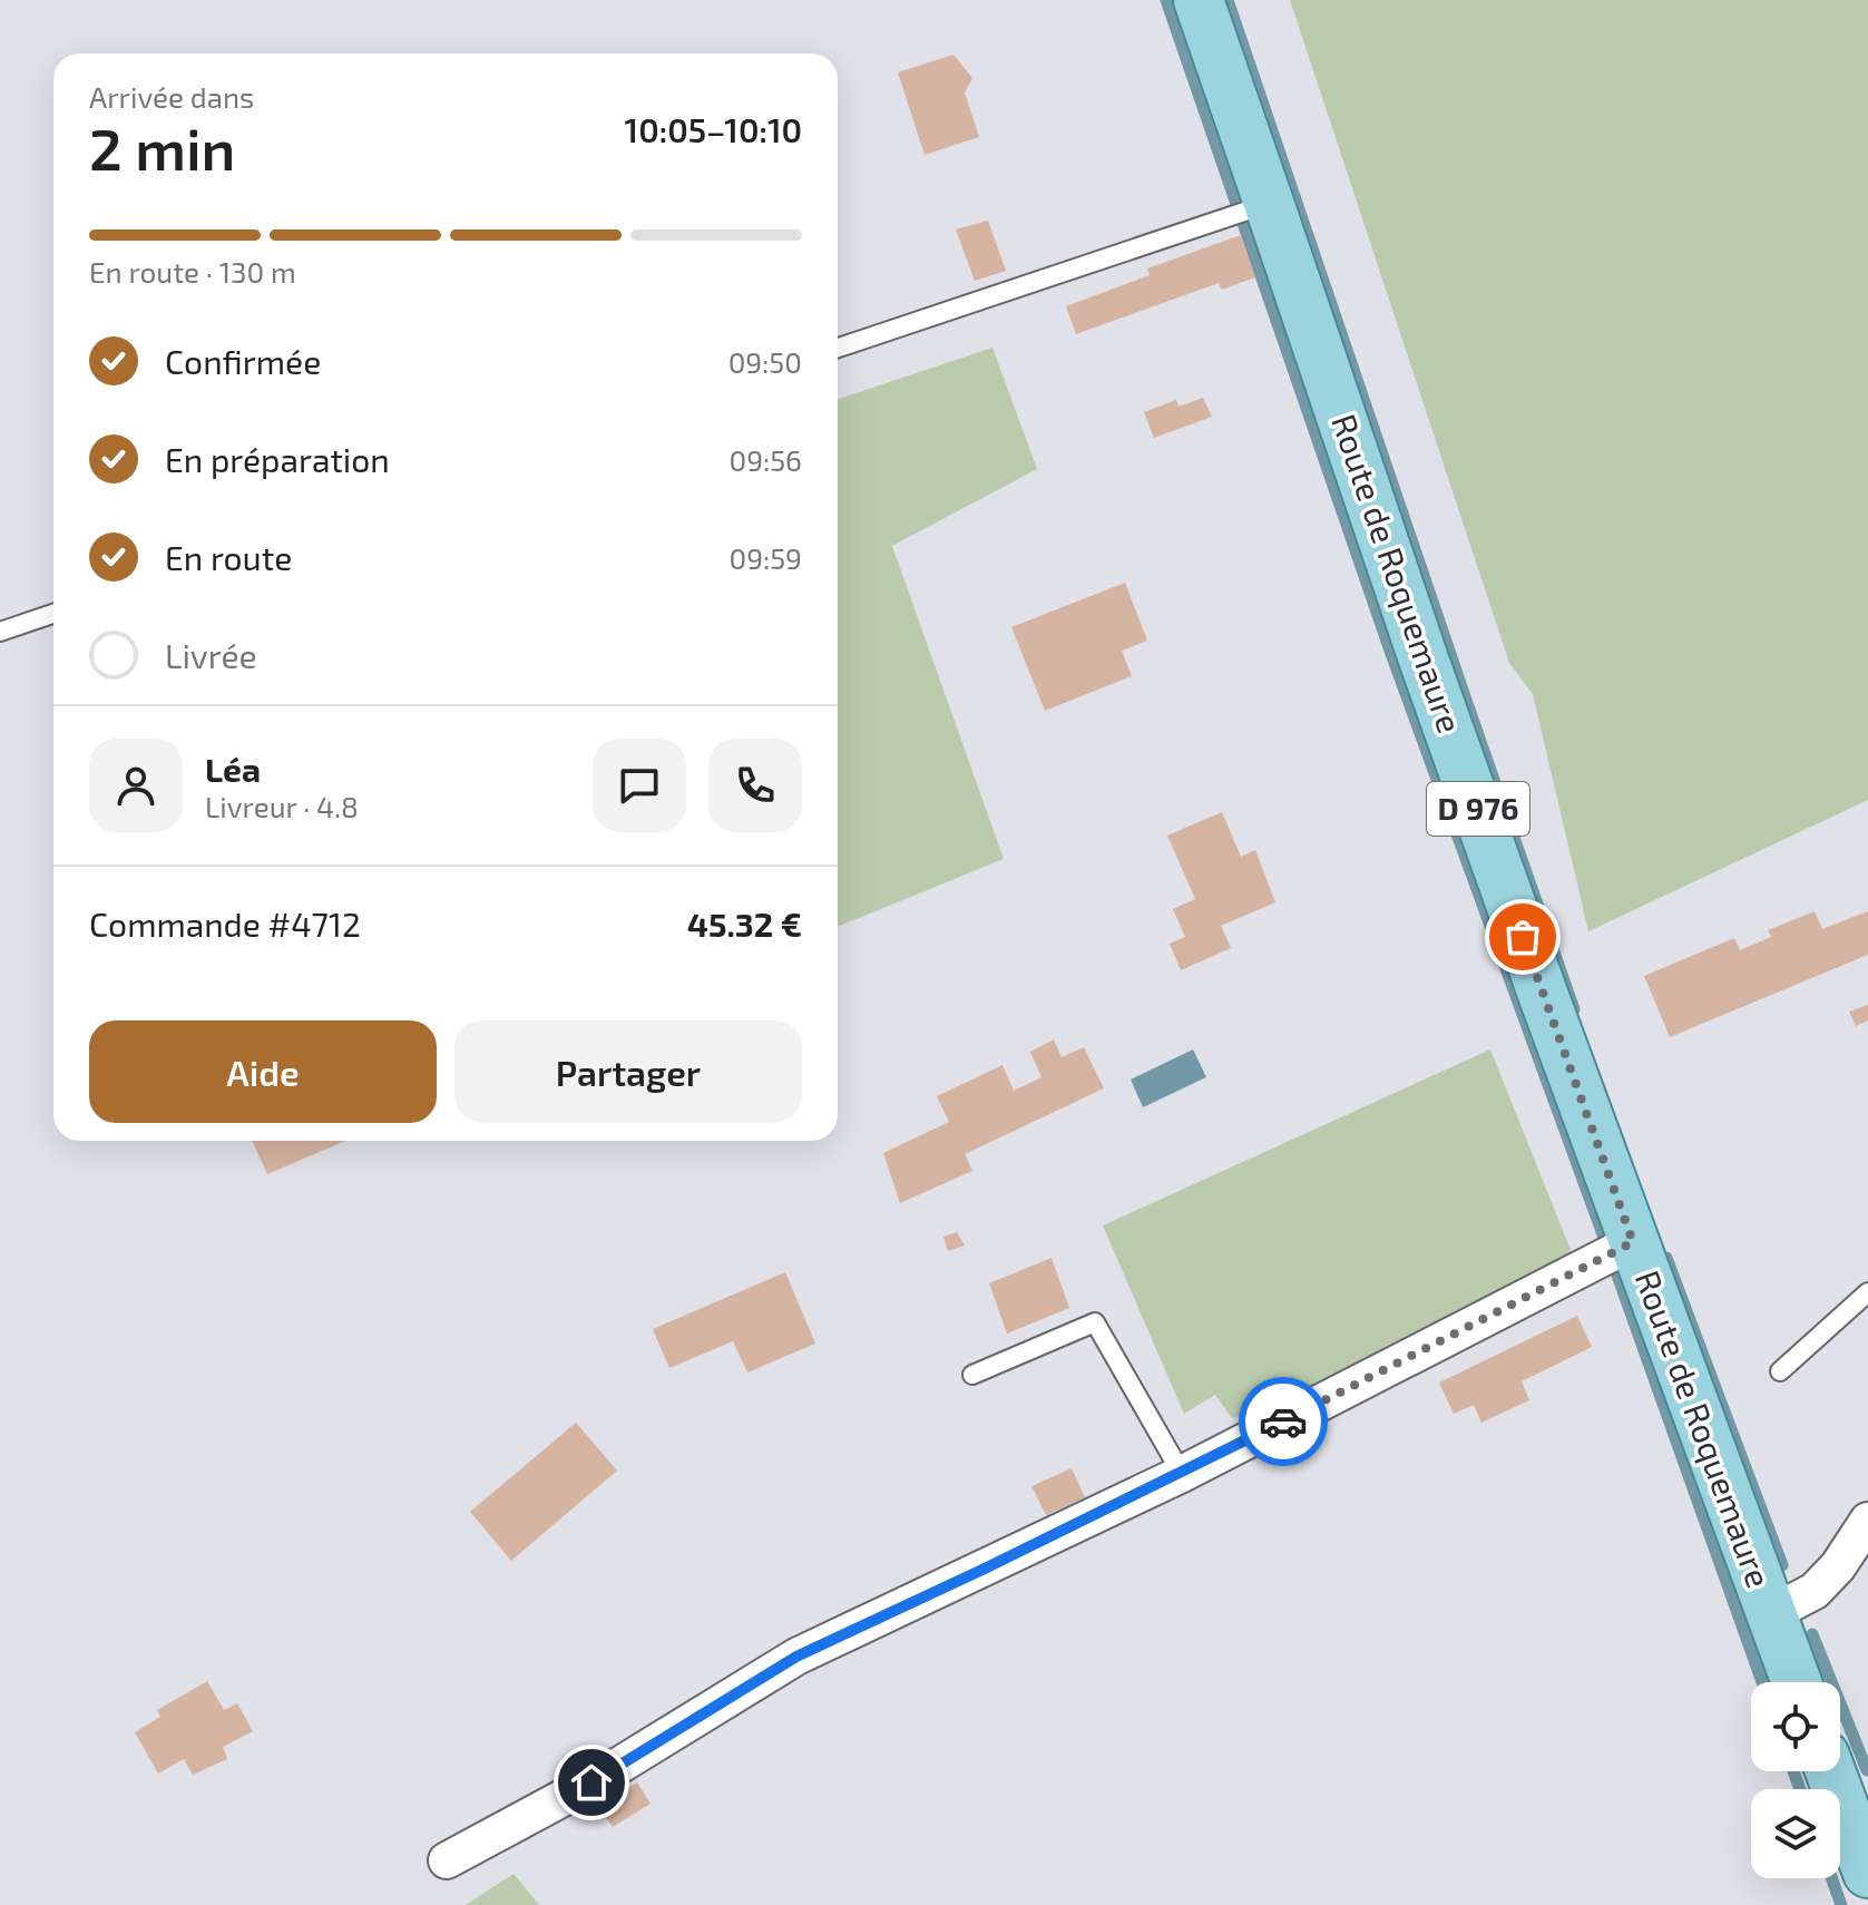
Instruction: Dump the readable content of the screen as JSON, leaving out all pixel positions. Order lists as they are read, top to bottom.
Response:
{
  "streets": {
    "main road": ["Route de Roquemaure", "D 976"]
  },
  "page": {
    "heading": ["2 min", "Arrivée dans", "10:05–10:10"],
    "panel": [
      "Léa",
      "Livreur · 4.8",
      "Commande #4712",
      "45.32 €"
    ],
    "bar": "En route · 130 m",
    "list": [
      ["Confirmée", "09:50"],
      ["En préparation", "09:56"],
      ["En route", "09:59"],
      "Livrée"
    ],
    "buttons": ["Aide", "Partager"]
  }
}
